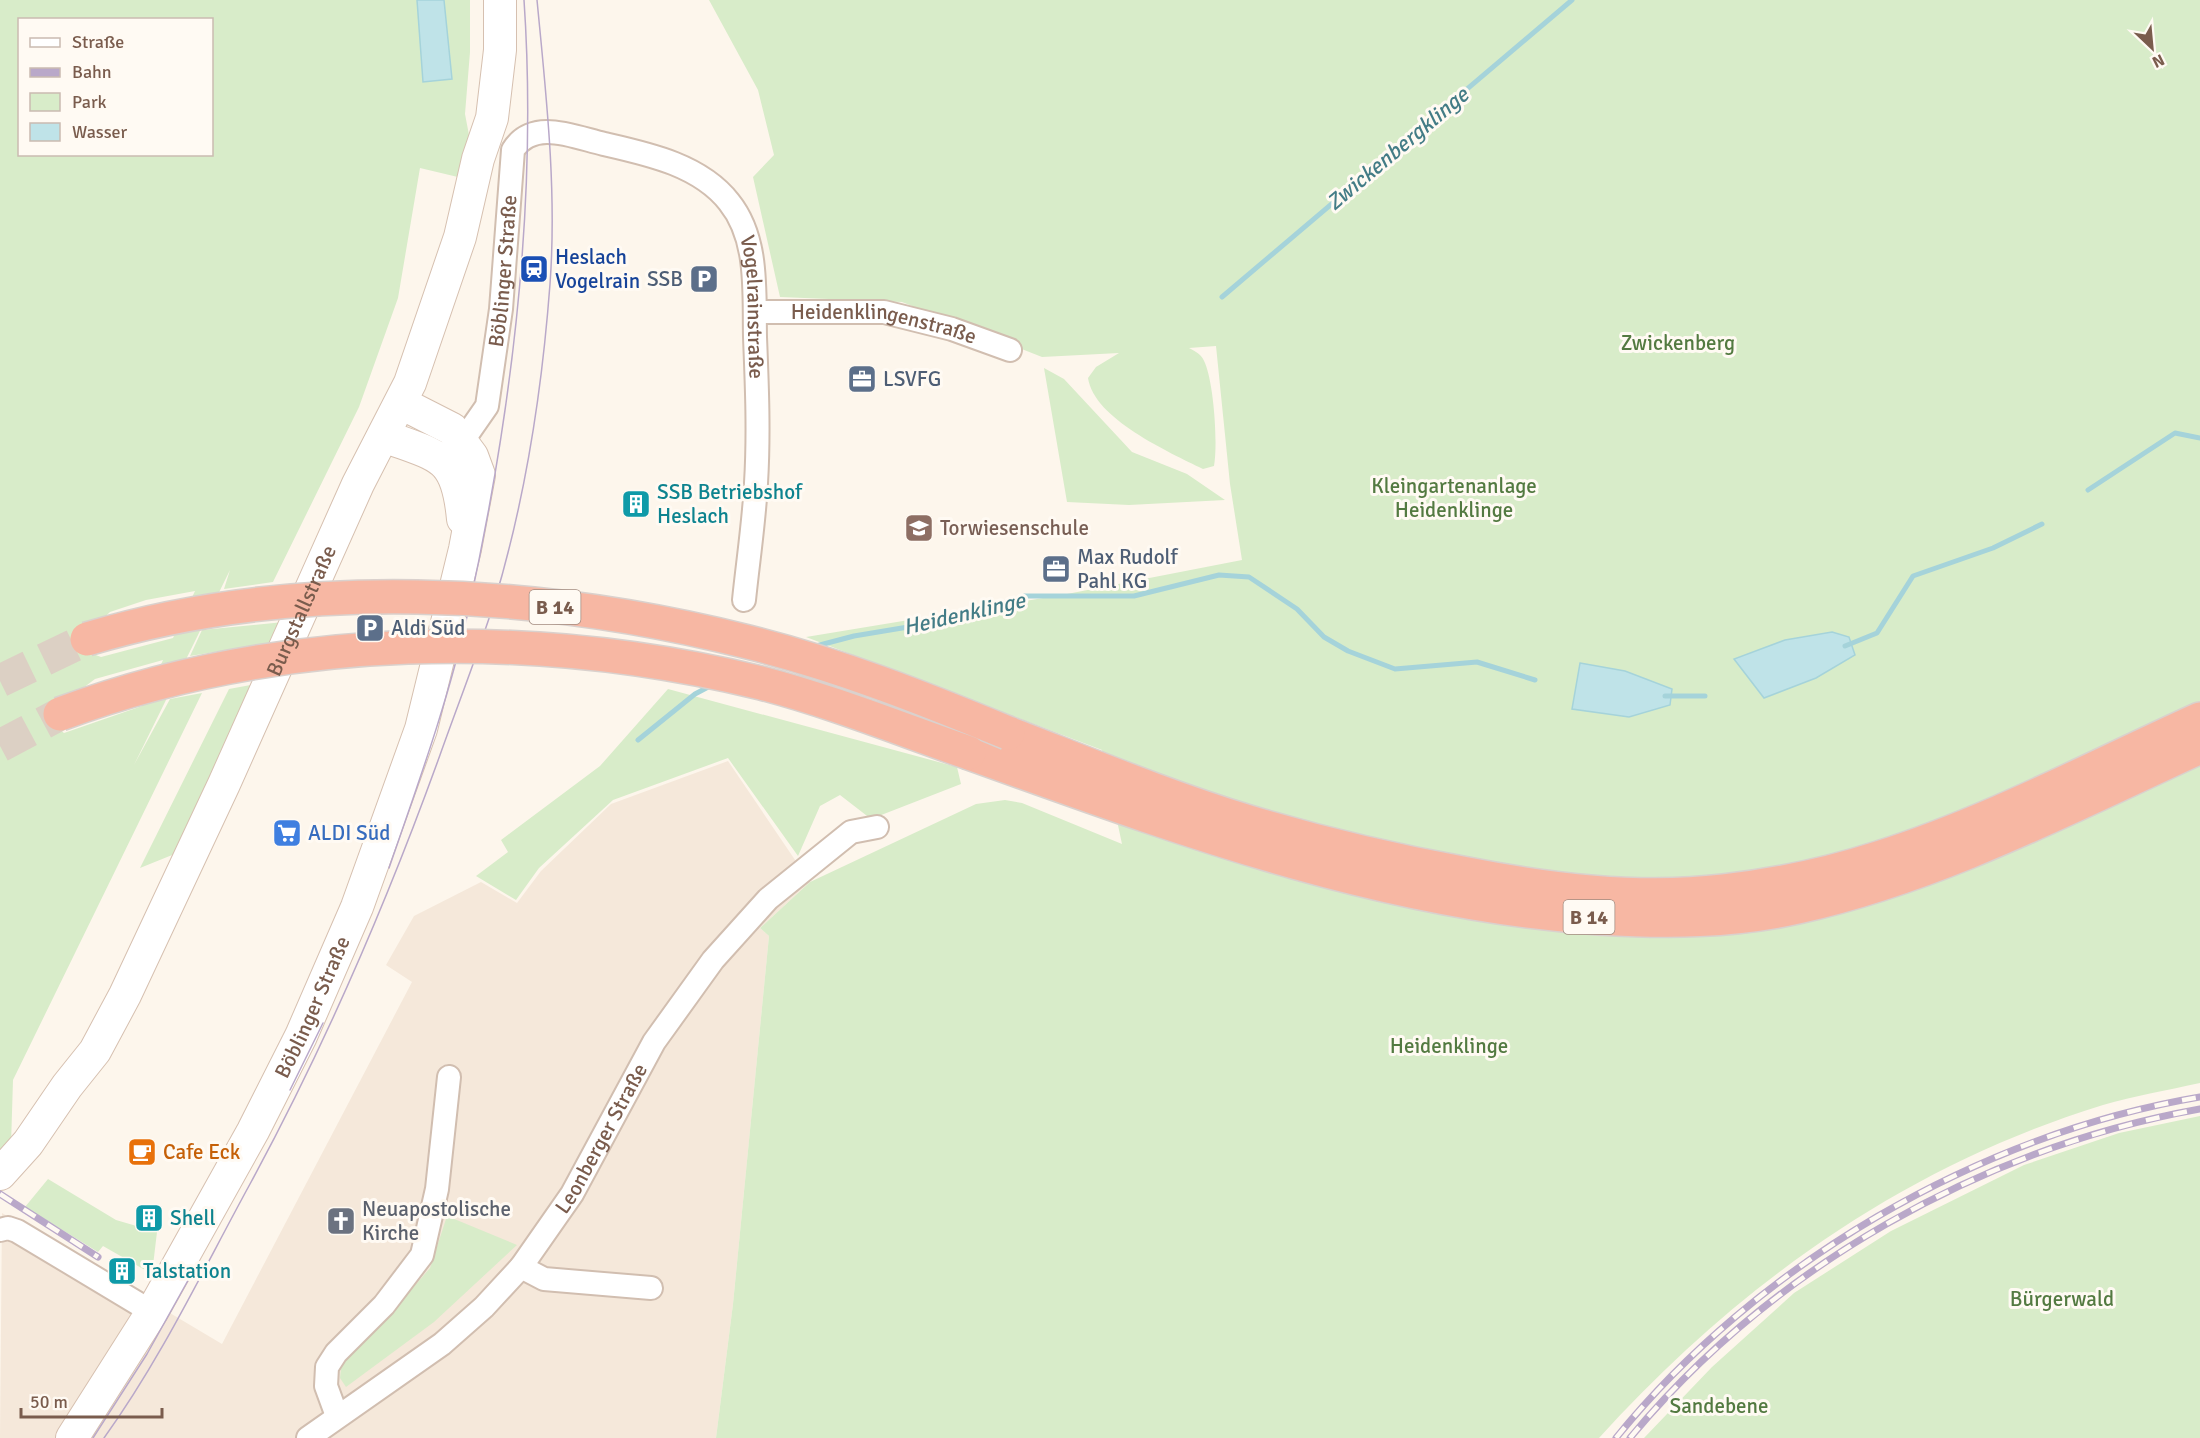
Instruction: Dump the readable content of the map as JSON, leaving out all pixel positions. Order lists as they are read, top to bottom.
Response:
{
  "streets": {
    "highway": ["B 14"],
    "main road": ["Böblinger Straße", "Burgstallstraße"],
    "street": ["Vogelrainstraße", "Heidenklingenstraße", "Leonberger Straße"]
  },
  "crossings": [
    ["Böblinger Straße", "Vogelrainstraße"],
    ["Böblinger Straße", "Burgstallstraße"],
    ["Vogelrainstraße", "Heidenklingenstraße"]
  ],
  "water": ["Zwickenbergklinge", "Heidenklinge"],
  "parks": [
    "Zwickenberg",
    "Kleingartenanlage Heidenklinge",
    "Heidenklinge",
    "Bürgerwald",
    "Sandebene"
  ],
  "places": {
    "station": ["Heslach Vogelrain"],
    "parking": ["SSB", "Aldi Süd"],
    "office": ["LSVFG", "Max Rudolf Pahl KG"],
    "building": ["SSB Betriebshof Heslach", "Shell", "Talstation"],
    "school or university": ["Torwiesenschule"],
    "supermarket": ["ALDI Süd"],
    "cafe": ["Cafe Eck"],
    "church": ["Neuapostolische Kirche"]
  },
  "legend": [
    "Straße",
    "Bahn",
    "Park",
    "Wasser"
  ],
  "scale_bar": "50 m",
  "north": "bottom right"
}
